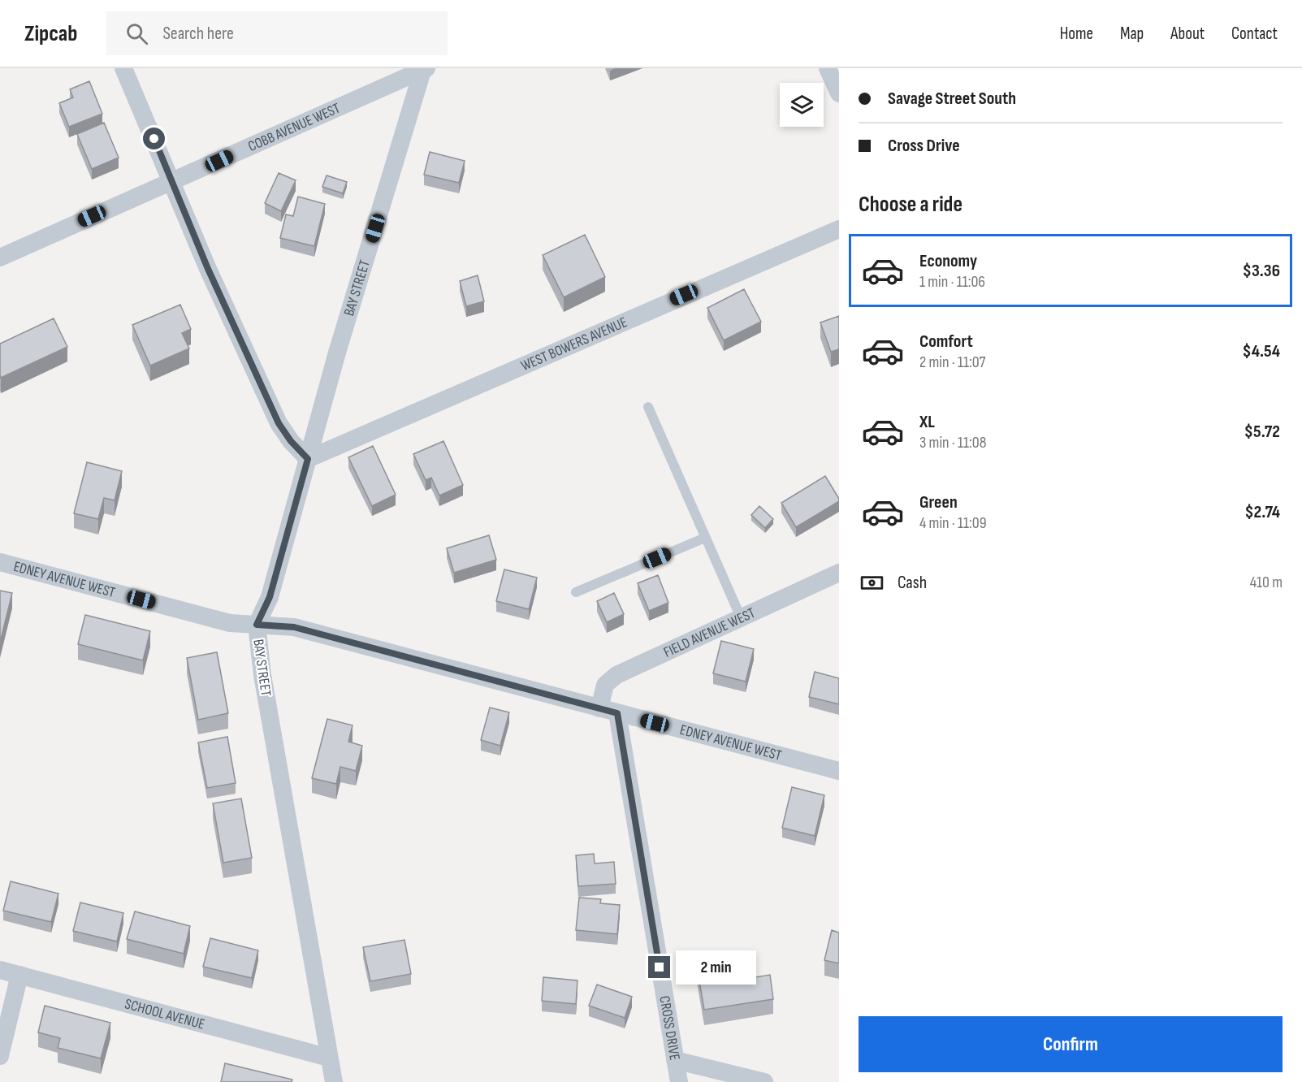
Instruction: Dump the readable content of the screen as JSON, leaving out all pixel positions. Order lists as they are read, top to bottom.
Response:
{
  "streets": {
    "street": [
      "COBB AVENUE WEST",
      "BAY STREET",
      "WEST BOWERS AVENUE",
      "EDNEY AVENUE WEST",
      "FIELD AVENUE WEST",
      "SCHOOL AVENUE",
      "CROSS DRIVE"
    ]
  },
  "crossings": [
    ["COBB AVENUE WEST", "BAY STREET"],
    ["BAY STREET", "WEST BOWERS AVENUE"],
    ["BAY STREET", "EDNEY AVENUE WEST"],
    ["BAY STREET", "SCHOOL AVENUE"],
    ["EDNEY AVENUE WEST", "FIELD AVENUE WEST"],
    ["EDNEY AVENUE WEST", "CROSS DRIVE"]
  ],
  "page": {
    "header": "Zipcab",
    "search": "Search here",
    "nav": [
      "Home",
      "Map",
      "About",
      "Contact"
    ],
    "banner": ["Savage Street South", "Cross Drive"],
    "heading": "Choose a ride",
    "list": [
      {
        "name": "Economy",
        "note": "1 min · 11:06",
        "value": "$3.36"
      },
      {
        "name": "Comfort",
        "note": "2 min · 11:07",
        "value": "$4.54"
      },
      {
        "name": "XL",
        "note": "3 min · 11:08",
        "value": "$5.72"
      },
      {
        "name": "Green",
        "note": "4 min · 11:09",
        "value": "$2.74"
      }
    ],
    "pay": ["Cash", "410 m"],
    "bubble": "2 min",
    "buttons": "Confirm"
  }
}
